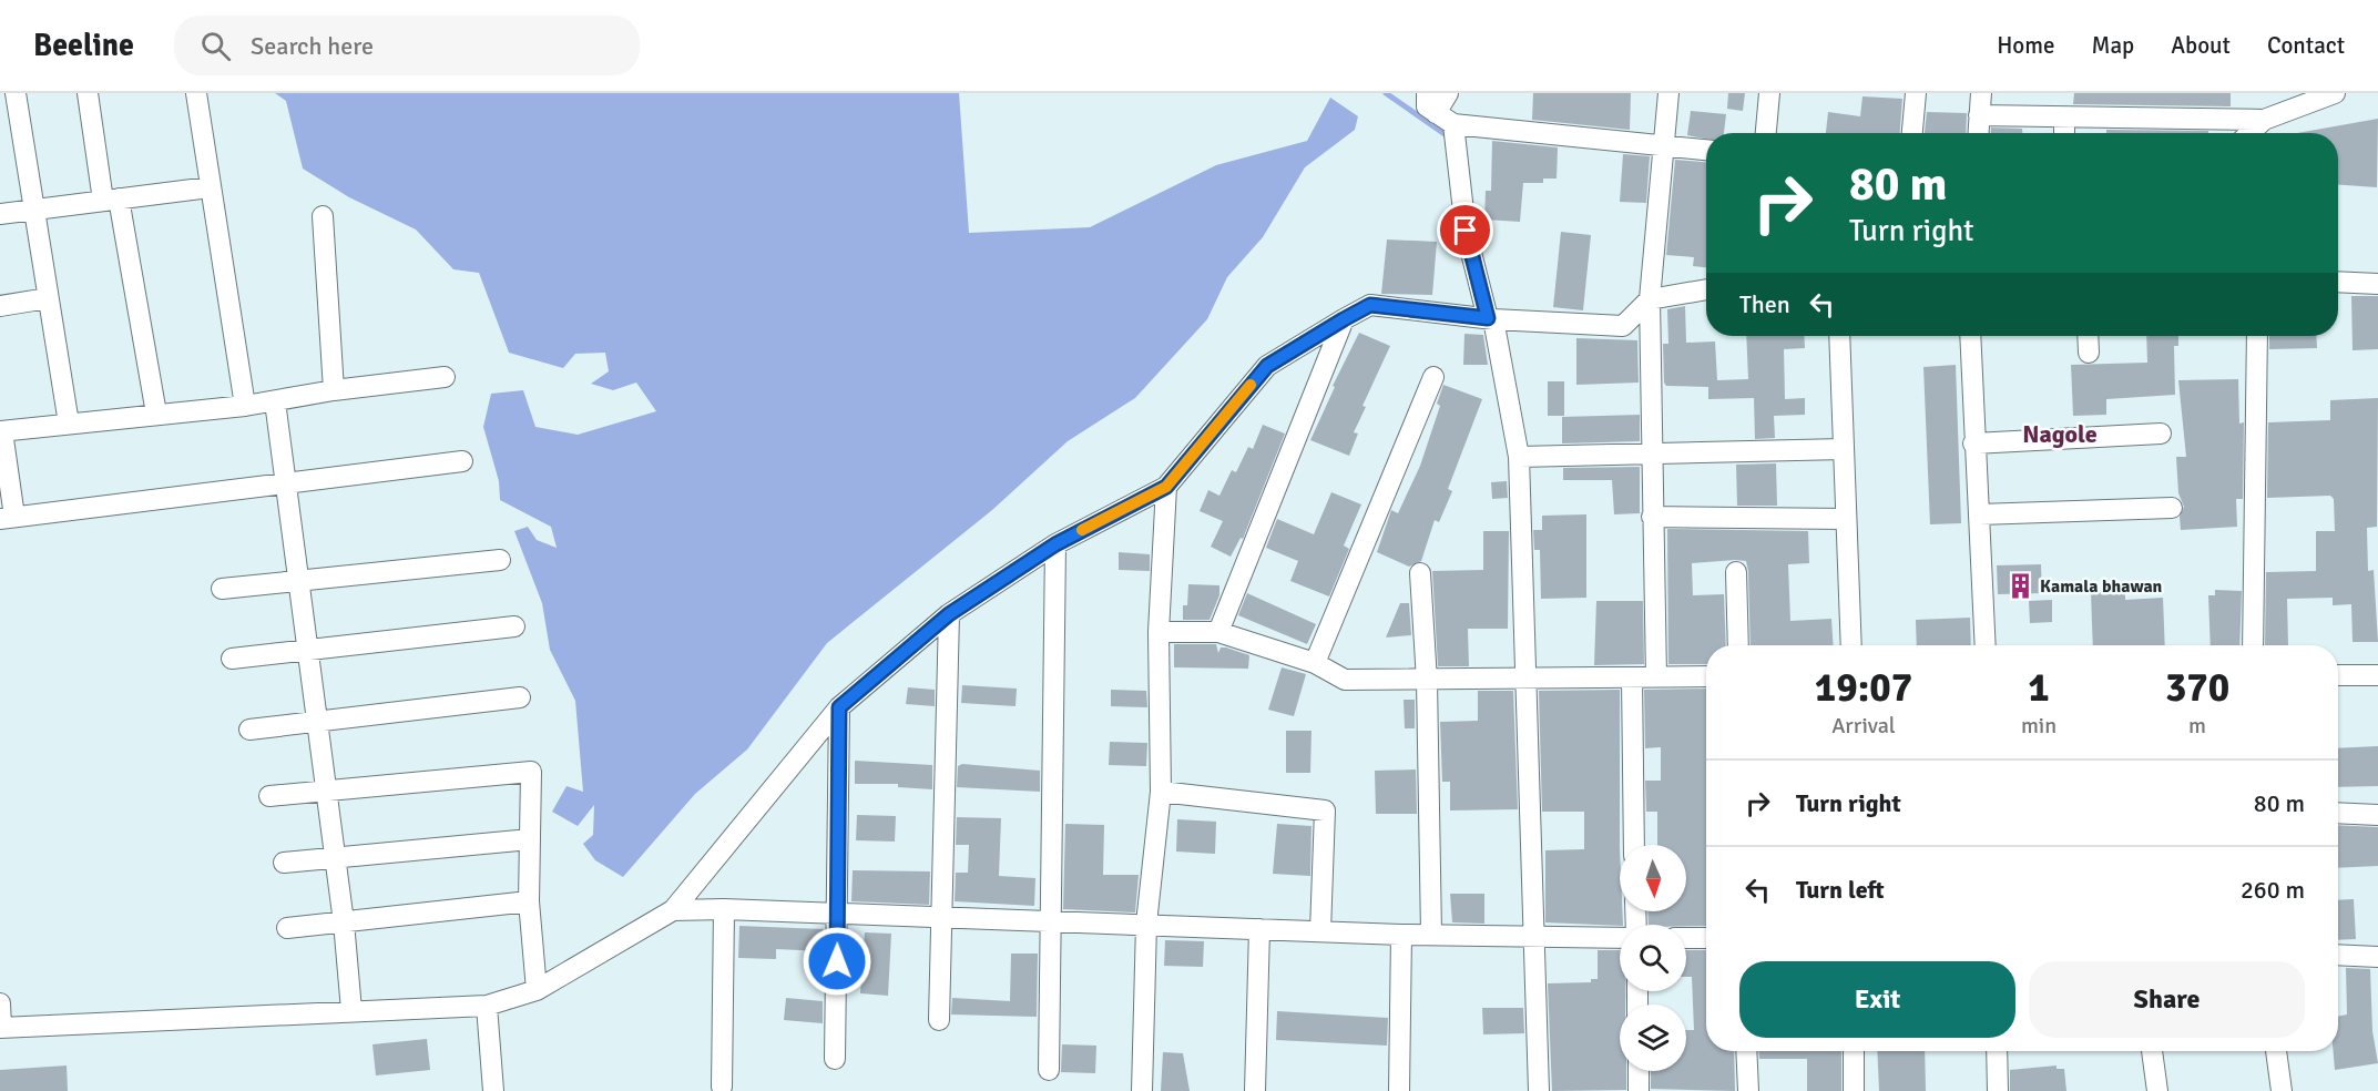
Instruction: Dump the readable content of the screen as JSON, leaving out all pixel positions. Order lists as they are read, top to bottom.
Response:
{
  "districts": ["Nagole"],
  "places": {
    "building": ["Kamala bhawan"]
  },
  "north": "bottom",
  "page": {
    "header": "Beeline",
    "search": "Search here",
    "nav": [
      "Home",
      "Map",
      "About",
      "Contact"
    ],
    "turn": ["80 m", "Turn right"],
    "then": "Then",
    "eta": [
      "19:07",
      "Arrival",
      "1",
      "min",
      "370",
      "m"
    ],
    "list": [
      {
        "name": "Turn right",
        "value": "80 m"
      },
      {
        "name": "Turn left",
        "value": "260 m"
      }
    ],
    "buttons": ["Exit", "Share"]
  }
}
